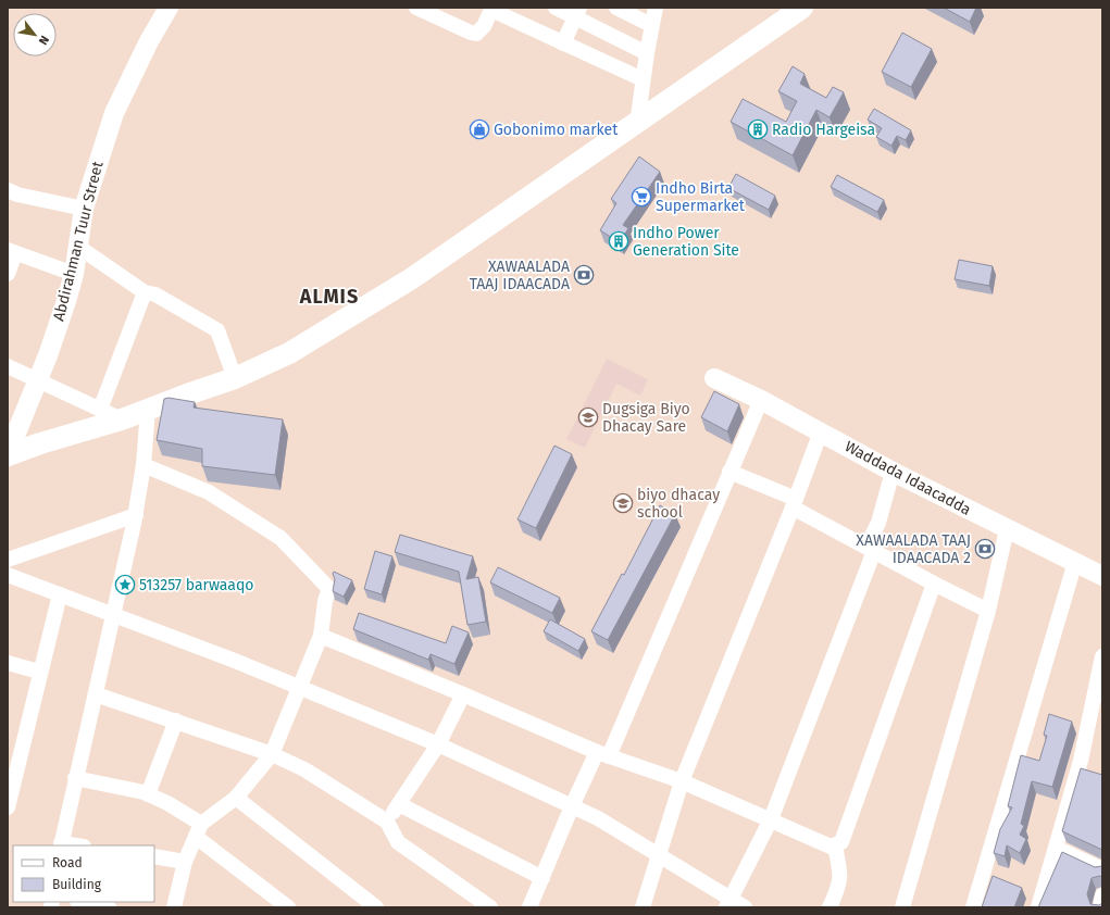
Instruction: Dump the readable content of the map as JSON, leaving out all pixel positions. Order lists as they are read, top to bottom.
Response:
{
  "streets": {
    "street": ["Abdirahman Tuur Street", "Waddada Idaacadda"]
  },
  "districts": ["ALMIS"],
  "places": {
    "shop": ["Gobonimo market"],
    "building": ["Radio Hargeisa", "Indho Power Generation Site"],
    "supermarket": ["Indho Birta Supermarket"],
    "bank": ["XAWAALADA TAAJ IDAACADA", "XAWAALADA TAAJ IDAACADA 2"],
    "school or university": ["Dugsiga Biyo Dhacay Sare", "biyo dhacay school"],
    "place": ["513257 barwaaqo"]
  },
  "legend": ["Road", "Building"],
  "north": "bottom right"
}
